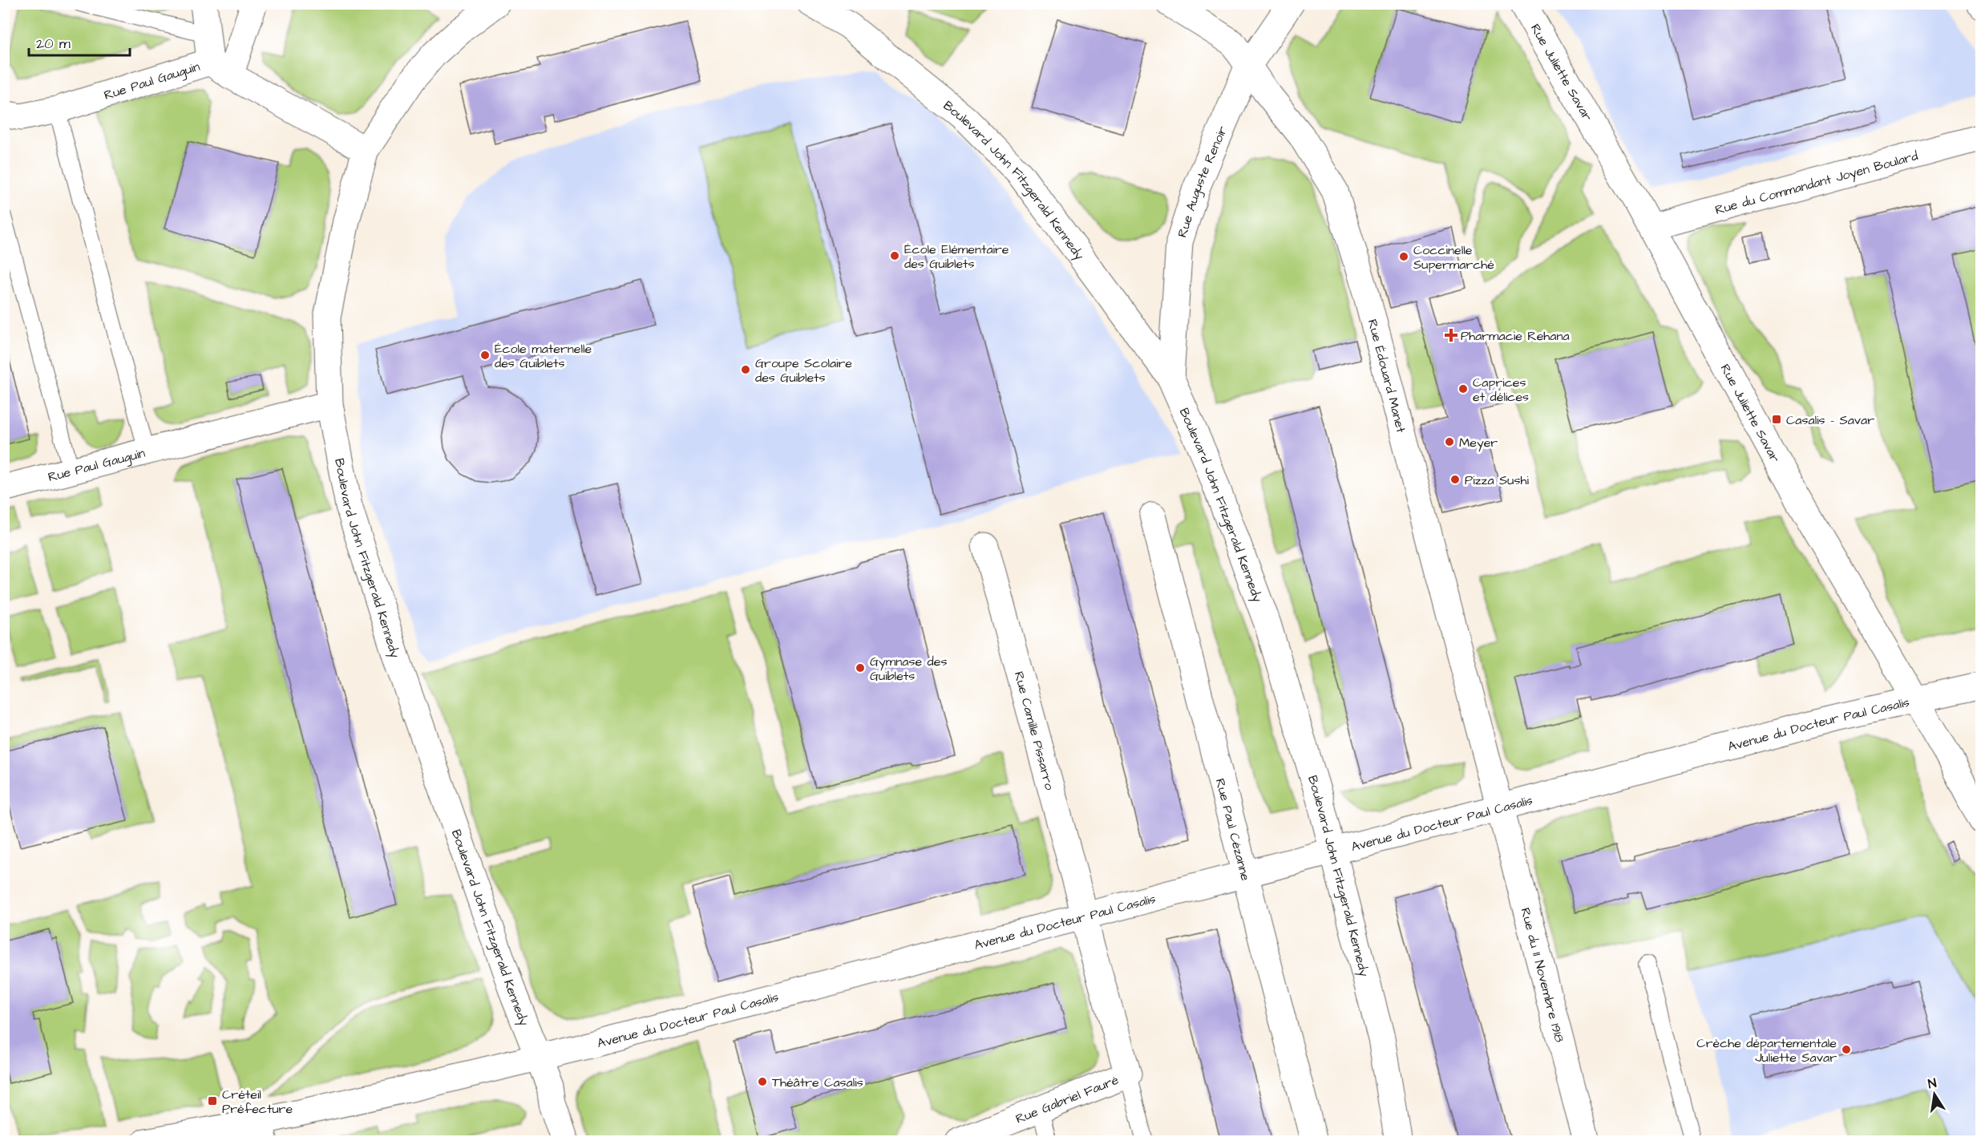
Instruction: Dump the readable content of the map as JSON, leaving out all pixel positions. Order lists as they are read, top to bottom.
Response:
{
  "streets": {
    "street": [
      "Rue Juliette Savar",
      "Rue Paul Gauguin",
      "Boulevard John Fitzgerald Kennedy",
      "Rue Auguste Renoir",
      "Rue du Commandant Joyen Boulard",
      "Rue Édouard Manet",
      "Avenue du Docteur Paul Casalis",
      "Rue Camille Pissarro",
      "Rue Paul Cézanne",
      "Rue du 11 Novembre 1918",
      "Rue Gabriel Fauré"
    ]
  },
  "crossings": [
    ["Rue Juliette Savar", "Rue du Commandant Joyen Boulard"],
    ["Rue Juliette Savar", "Avenue du Docteur Paul Casalis"],
    ["Rue Paul Gauguin", "Boulevard John Fitzgerald Kennedy"],
    ["Boulevard John Fitzgerald Kennedy", "Rue Auguste Renoir"],
    ["Boulevard John Fitzgerald Kennedy", "Avenue du Docteur Paul Casalis"],
    ["Rue Auguste Renoir", "Rue Édouard Manet"],
    ["Rue Édouard Manet", "Avenue du Docteur Paul Casalis"],
    ["Rue Édouard Manet", "Rue du 11 Novembre 1918"],
    ["Avenue du Docteur Paul Casalis", "Rue Camille Pissarro"],
    ["Avenue du Docteur Paul Casalis", "Rue Paul Cézanne"],
    ["Avenue du Docteur Paul Casalis", "Rue du 11 Novembre 1918"],
    ["Avenue du Docteur Paul Casalis", "Rue Gabriel Fauré"],
    ["Rue Camille Pissarro", "Rue Gabriel Fauré"]
  ],
  "places": {
    "other": [
      "École Elémentaire des Guiblets",
      "Coccinelle Supermarché",
      "École maternelle des Guiblets",
      "Groupe Scolaire des Guiblets",
      "Caprices et délices",
      "Meyer",
      "Pizza Sushi",
      "Gymnase des Guiblets",
      "Crèche départementale Juliette Savar",
      "Théâtre Casalis"
    ],
    "health": ["Pharmacie Rehana"],
    "transit": ["Casalis - Savar", "Créteil Préfecture"]
  },
  "scale_bar": "20 m",
  "north": "top"
}
